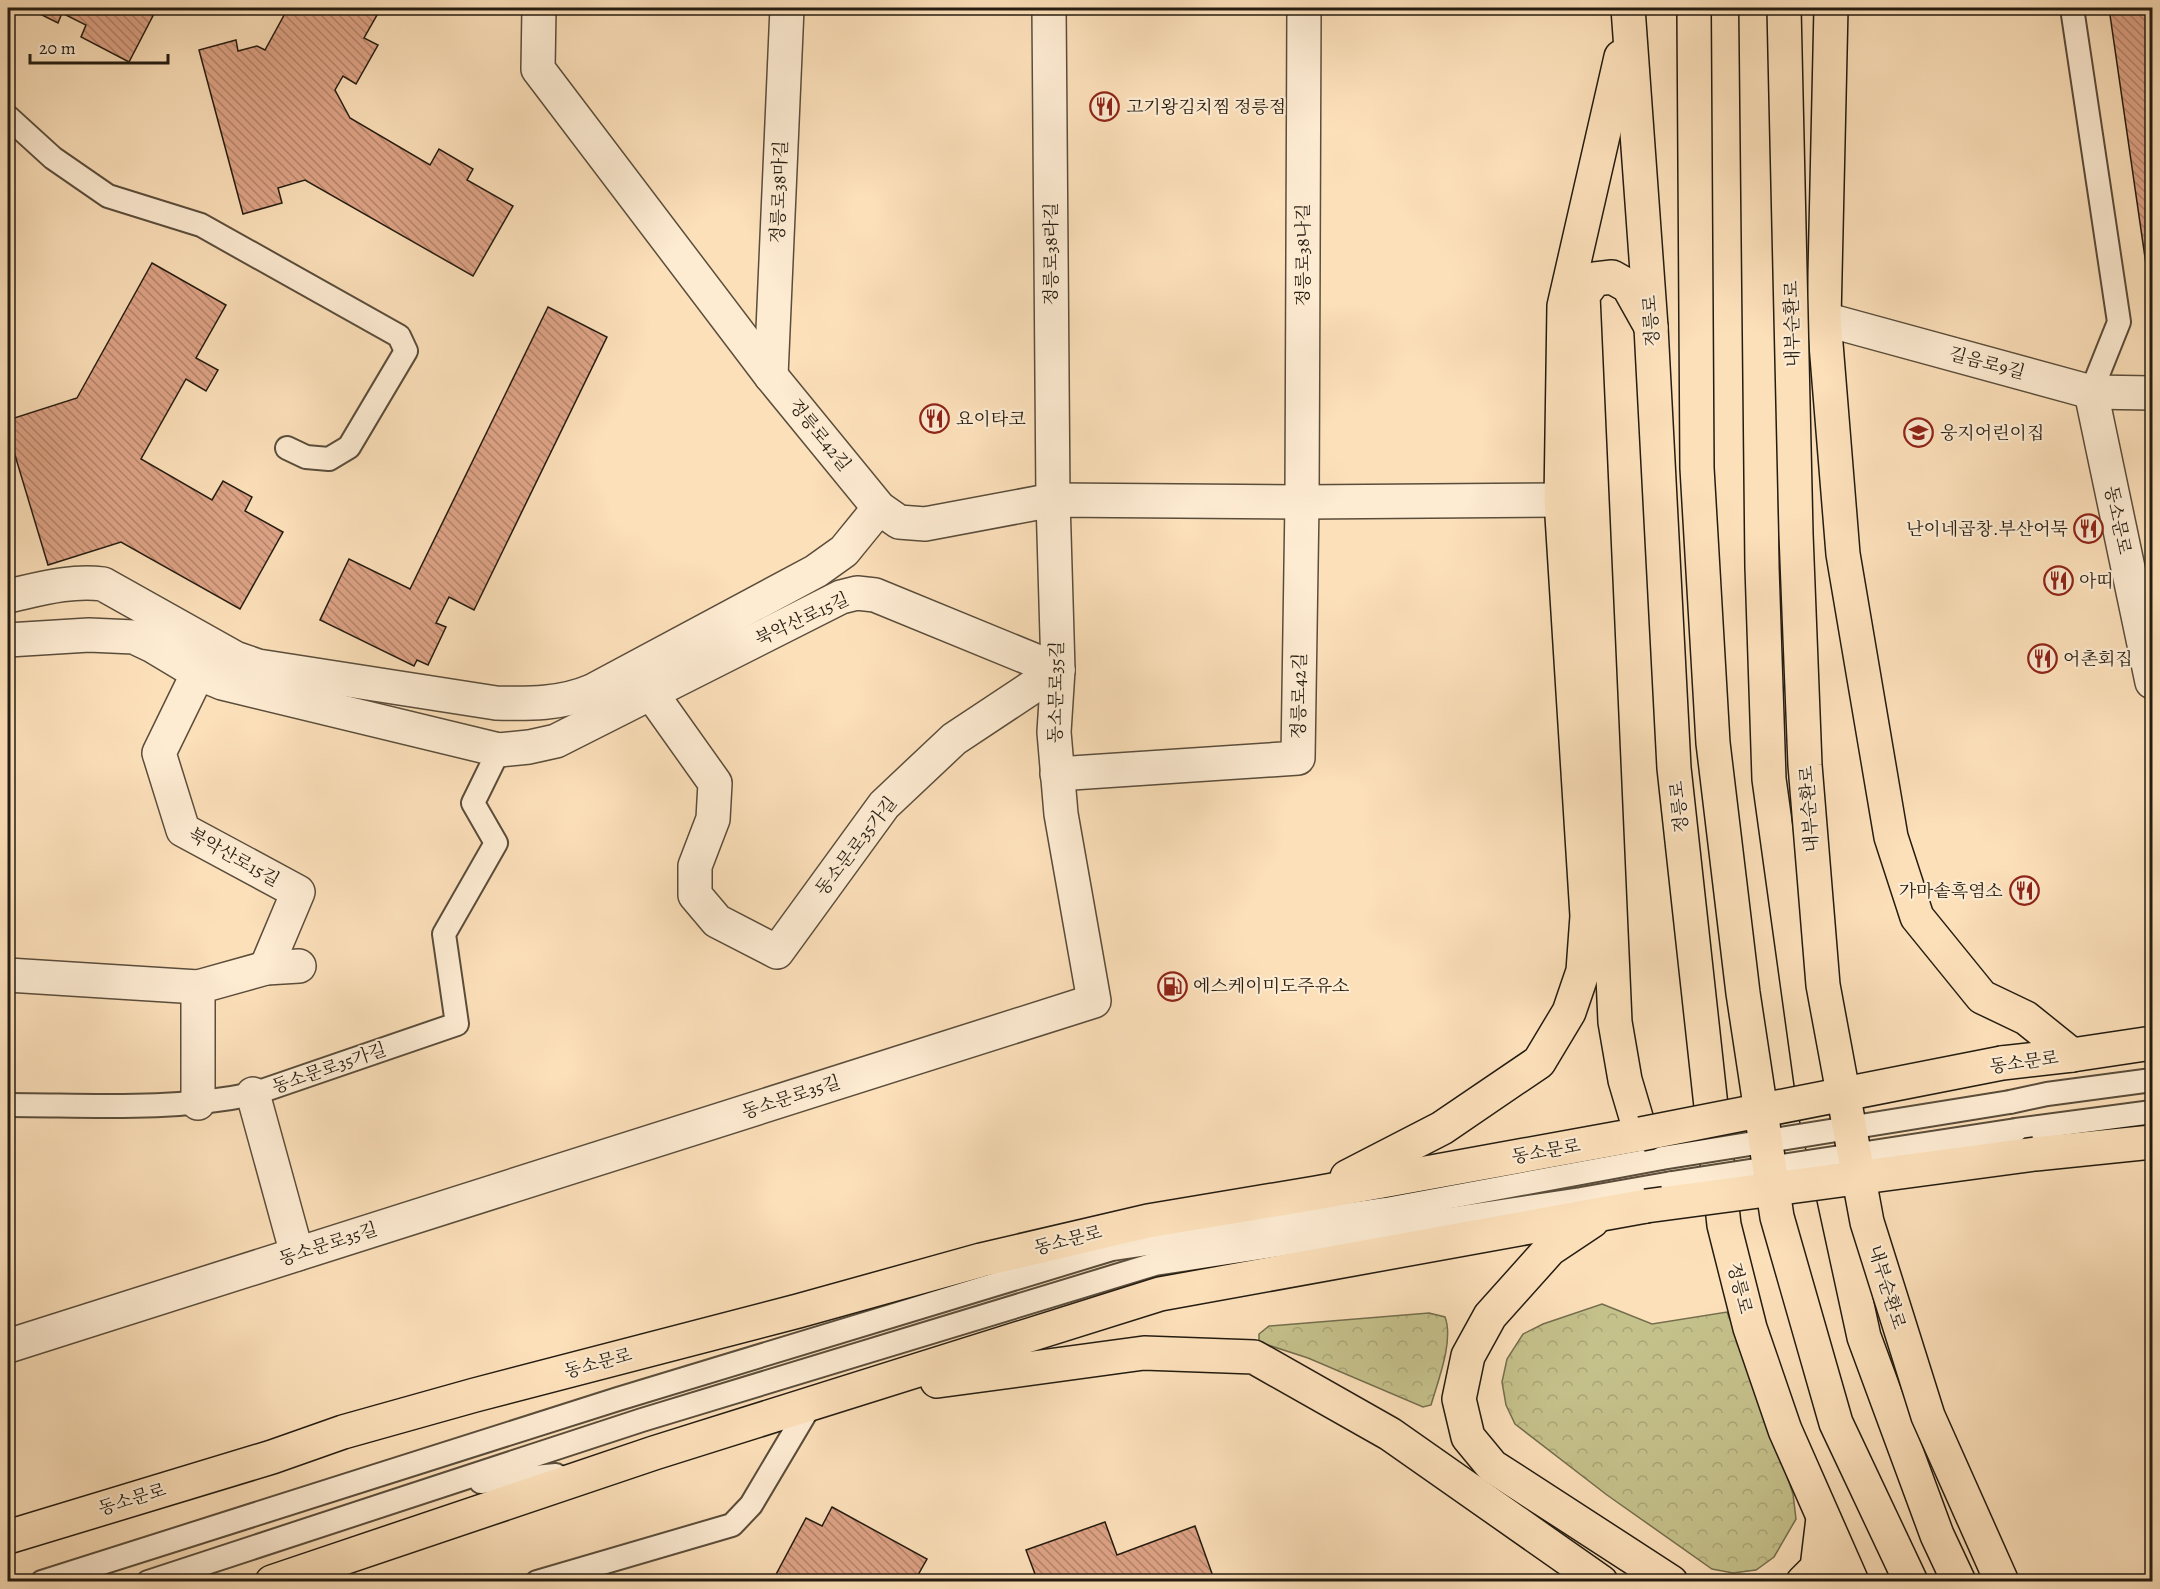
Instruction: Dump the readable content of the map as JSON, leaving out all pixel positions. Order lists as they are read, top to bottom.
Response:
{
  "streets": {
    "main road": ["정릉로", "내부순환로", "동소문로"],
    "street": [
      "정릉로38마길",
      "정릉로38라길",
      "정릉로38나길",
      "길음로9길",
      "정릉로42길",
      "북악산로15길",
      "동소문로35길",
      "동소문로35가길"
    ]
  },
  "crossings": [
    ["정릉로38마길", "정릉로42길"],
    ["정릉로38라길", "정릉로42길"],
    ["정릉로38라길", "동소문로35길"],
    ["정릉로38나길", "정릉로42길"],
    ["길음로9길", "동소문로"],
    ["정릉로42길", "동소문로35길"],
    ["북악산로15길", "동소문로35길"],
    ["북악산로15길", "동소문로35가길"],
    ["동소문로35길", "동소문로35가길"]
  ],
  "places": {
    "restaurant": [
      "고기왕김치찜 정릉점",
      "요이타코",
      "난이네곱창.부산어묵",
      "아띠",
      "어촌회집",
      "가마솥흑염소"
    ],
    "school or university": ["웅지어린이집"],
    "fuel station": ["에스케이미도주유소"]
  },
  "scale_bar": "20 m"
}
